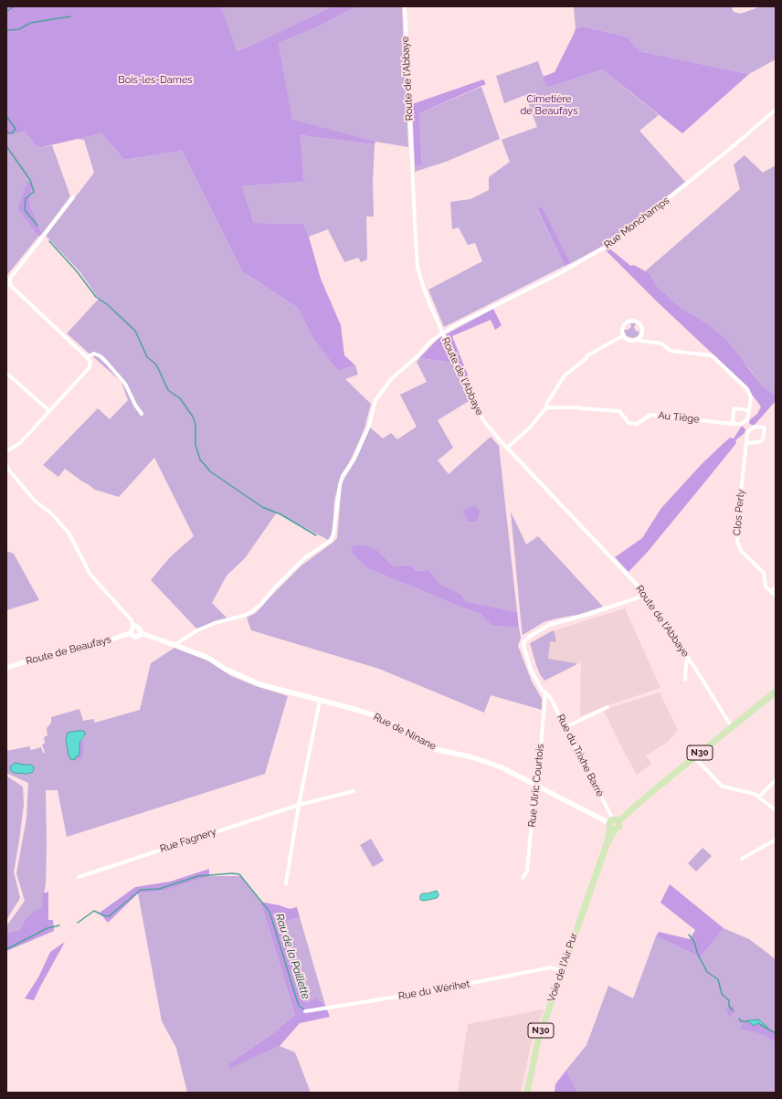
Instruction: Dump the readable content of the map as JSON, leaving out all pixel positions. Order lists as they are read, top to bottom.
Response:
{
  "streets": {
    "main road": ["N30", "Voie de l'Air Pur"],
    "street": [
      "Route de l'Abbaye",
      "Rue Monchamps",
      "Au Tiège",
      "Clos Perly",
      "Route de Beaufays",
      "Rue de Ninane",
      "Rue du Trixhe Barré",
      "Rue Ulric Courtois",
      "Rue Fagnery",
      "Rue du Wérihet"
    ]
  },
  "crossings": [
    ["Route de l'Abbaye", "Rue Monchamps"],
    ["Route de l'Abbaye", "N30"],
    ["Route de l'Abbaye", "Rue du Trixhe Barré"],
    ["Rue Monchamps", "Rue de Ninane"],
    ["Route de Beaufays", "Rue de Ninane"],
    ["Rue de Ninane", "N30"],
    ["Rue de Ninane", "Rue du Trixhe Barré"],
    ["Rue de Ninane", "Rue Ulric Courtois"],
    ["Rue de Ninane", "Voie de l'Air Pur"],
    ["N30", "Rue du Trixhe Barré"],
    ["N30", "Voie de l'Air Pur"],
    ["Rue du Trixhe Barré", "Rue Ulric Courtois"],
    ["Rue du Trixhe Barré", "Voie de l'Air Pur"],
    ["Voie de l'Air Pur", "Rue du Wérihet"]
  ],
  "water": ["Rau de la Paillette"],
  "parks": ["Bois-les-Dames", "Cimetière de Beaufays"]
}
